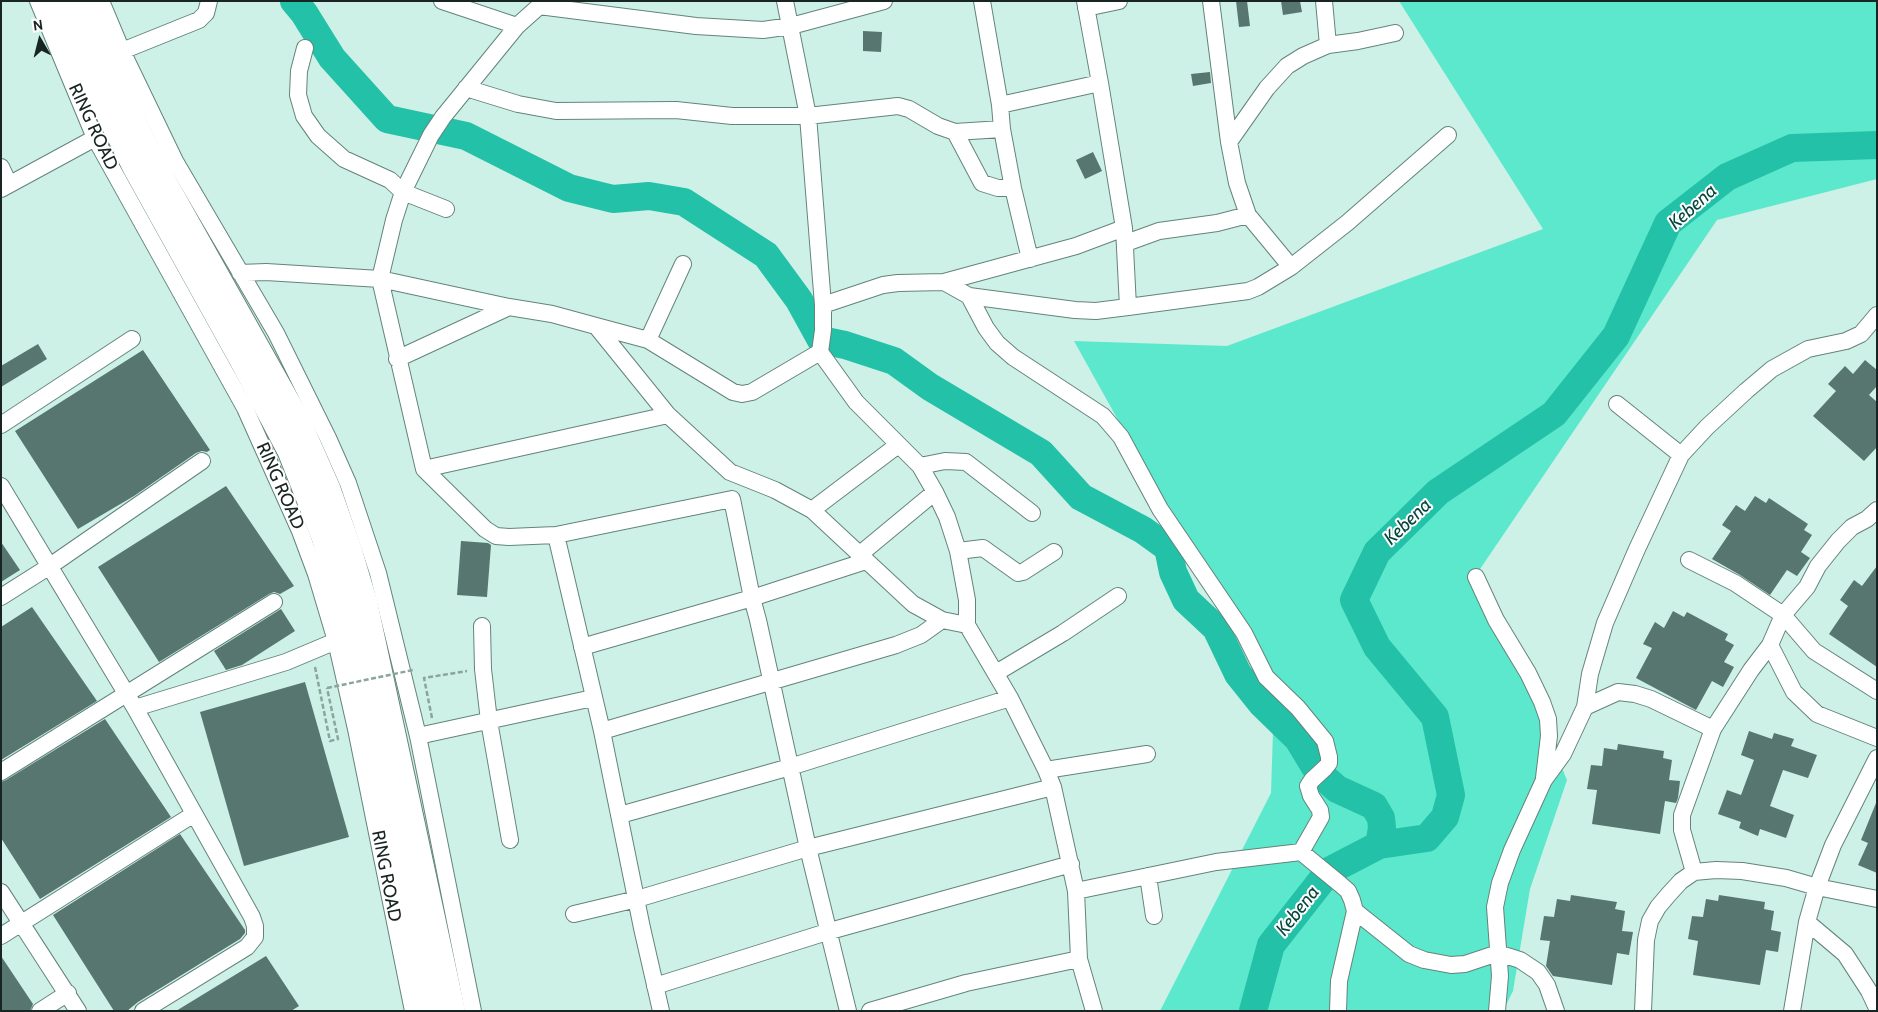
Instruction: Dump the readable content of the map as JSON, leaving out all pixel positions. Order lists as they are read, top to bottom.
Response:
{
  "streets": {
    "highway": ["RING ROAD"]
  },
  "water": ["Kebena"],
  "north": "top"
}
